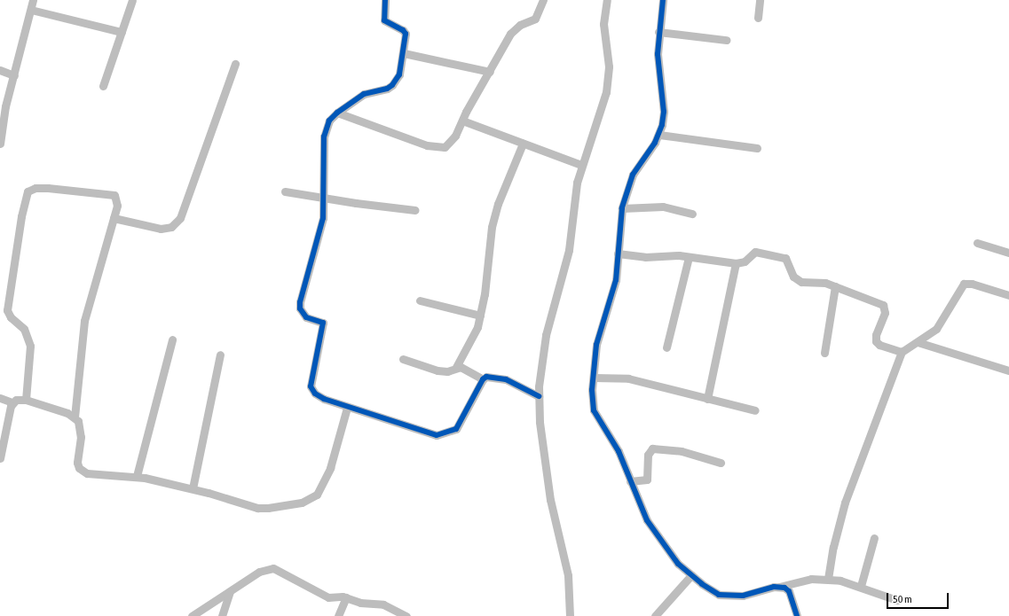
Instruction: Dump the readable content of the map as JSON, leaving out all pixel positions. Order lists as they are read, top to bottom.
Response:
{
  "scale_bar": "50 m"
}
